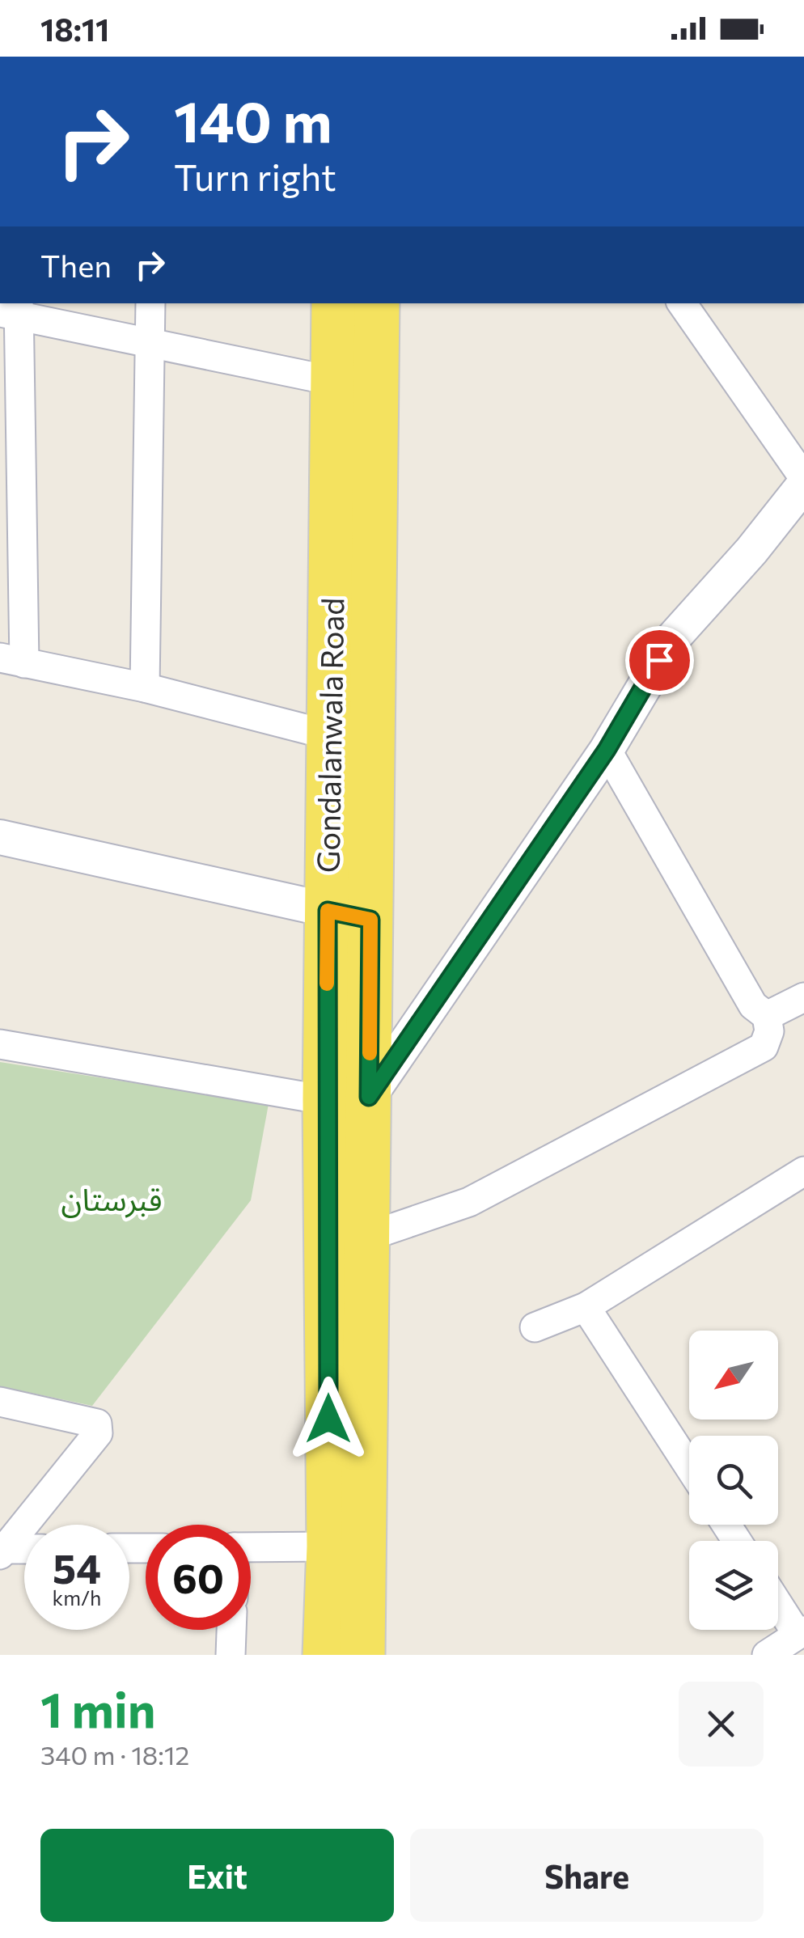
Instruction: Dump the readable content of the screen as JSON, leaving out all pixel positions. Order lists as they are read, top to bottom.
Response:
{
  "streets": {
    "main road": ["Gondalanwala Road"]
  },
  "parks": ["قبرستان"],
  "north": "bottom left",
  "page": {
    "status": "18:11",
    "turn": ["140 m", "Turn right"],
    "then": "Then",
    "speed": "54 km/h",
    "limit": "60",
    "heading": ["1 min", "340 m · 18:12"],
    "buttons": ["Exit", "Share"]
  }
}
